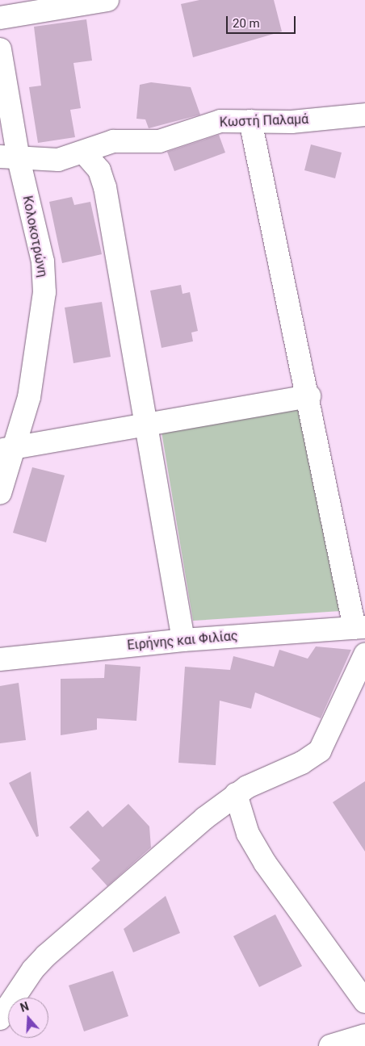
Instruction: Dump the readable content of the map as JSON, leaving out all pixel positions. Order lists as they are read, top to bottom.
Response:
{
  "streets": {
    "street": ["Κωστή Παλαμά", "Κολοκοτρώνη", "Ειρήνης και Φιλίας"]
  },
  "crossings": [
    ["Κωστή Παλαμά", "Κολοκοτρώνη"]
  ],
  "scale_bar": "20 m",
  "north": "top"
}
